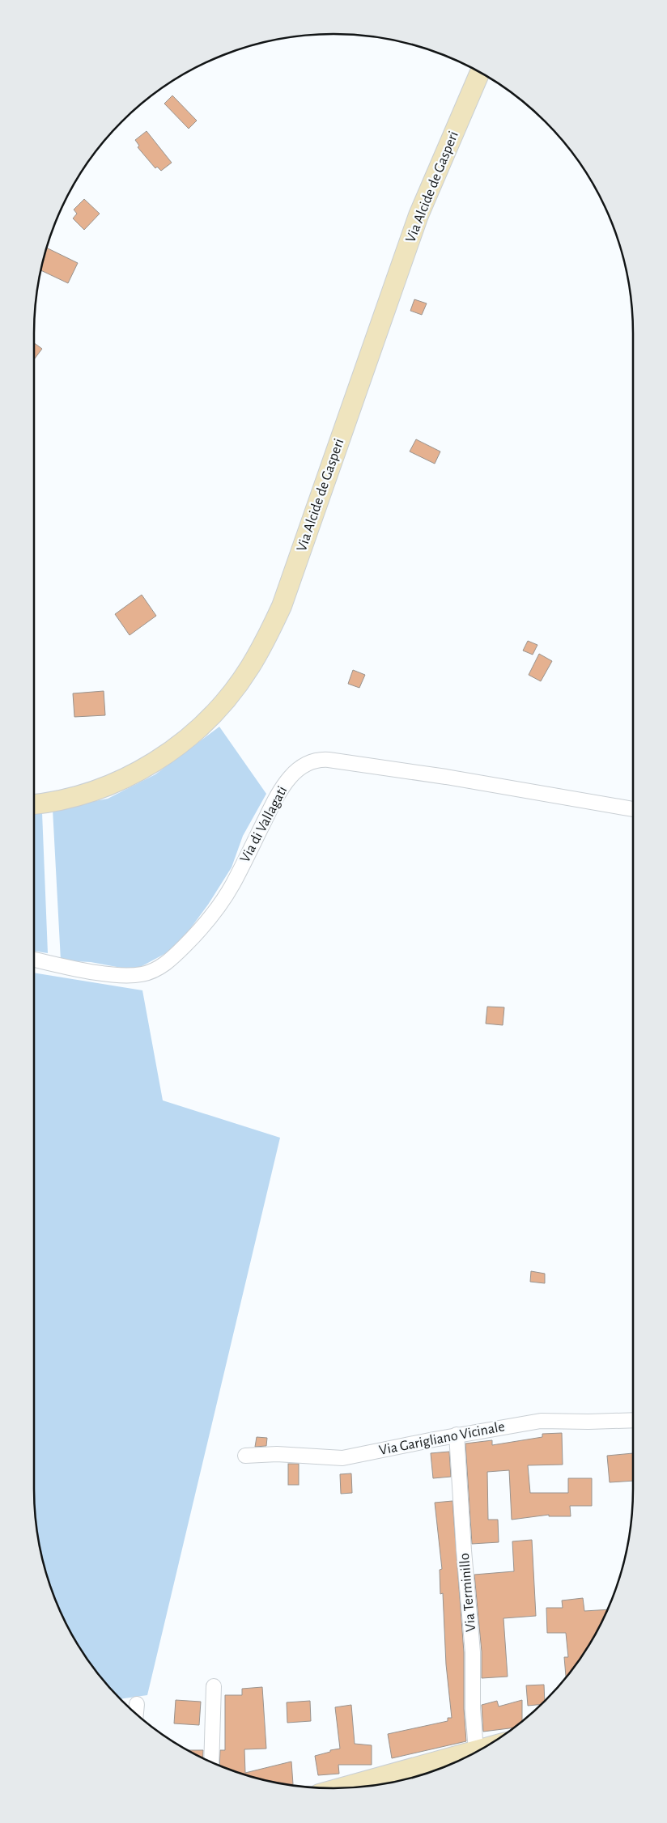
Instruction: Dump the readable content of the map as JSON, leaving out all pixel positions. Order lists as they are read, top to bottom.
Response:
{
  "streets": {
    "street": [
      "Via Alcide de Gasperi",
      "Via di Vallagati",
      "Via Garigliano Vicinale",
      "Via Terminillo"
    ]
  },
  "crossings": [
    ["Via Garigliano Vicinale", "Via Terminillo"]
  ]
}
